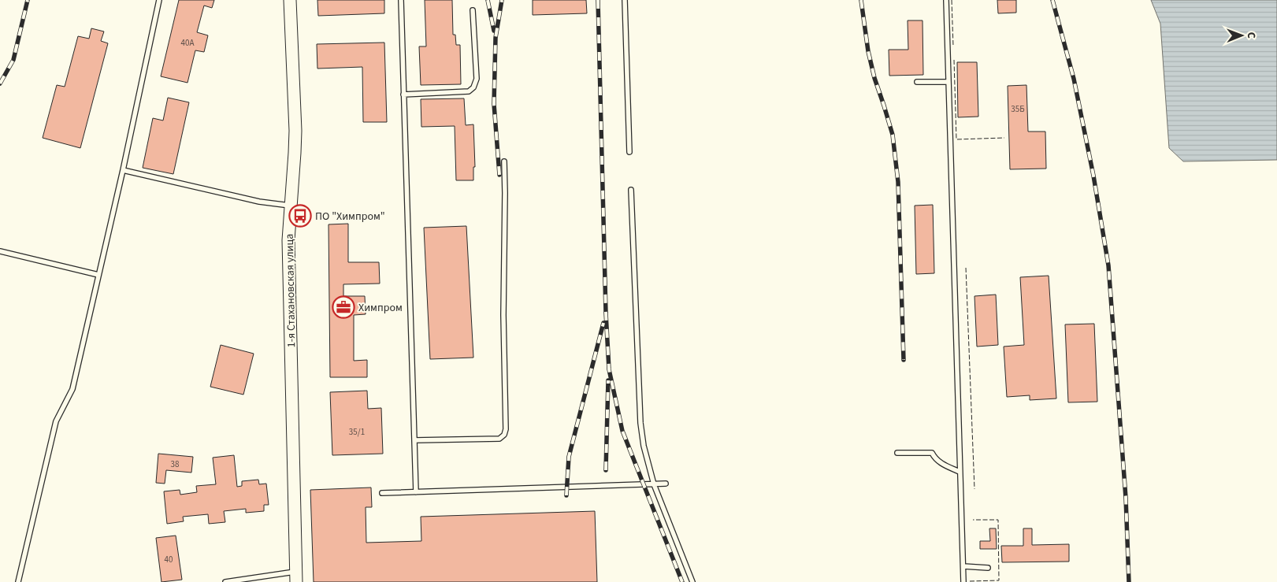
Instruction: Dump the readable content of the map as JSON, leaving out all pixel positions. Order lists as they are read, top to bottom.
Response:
{
  "streets": {
    "main road": ["1-я Стахановская улица"]
  },
  "places": {
    "bus stop": ["ПО \"Химпром\""],
    "office": ["Химпром"]
  },
  "house_numbers": [
    "40А",
    "35Б",
    "35/1",
    "38",
    "40"
  ],
  "north": "right"
}
